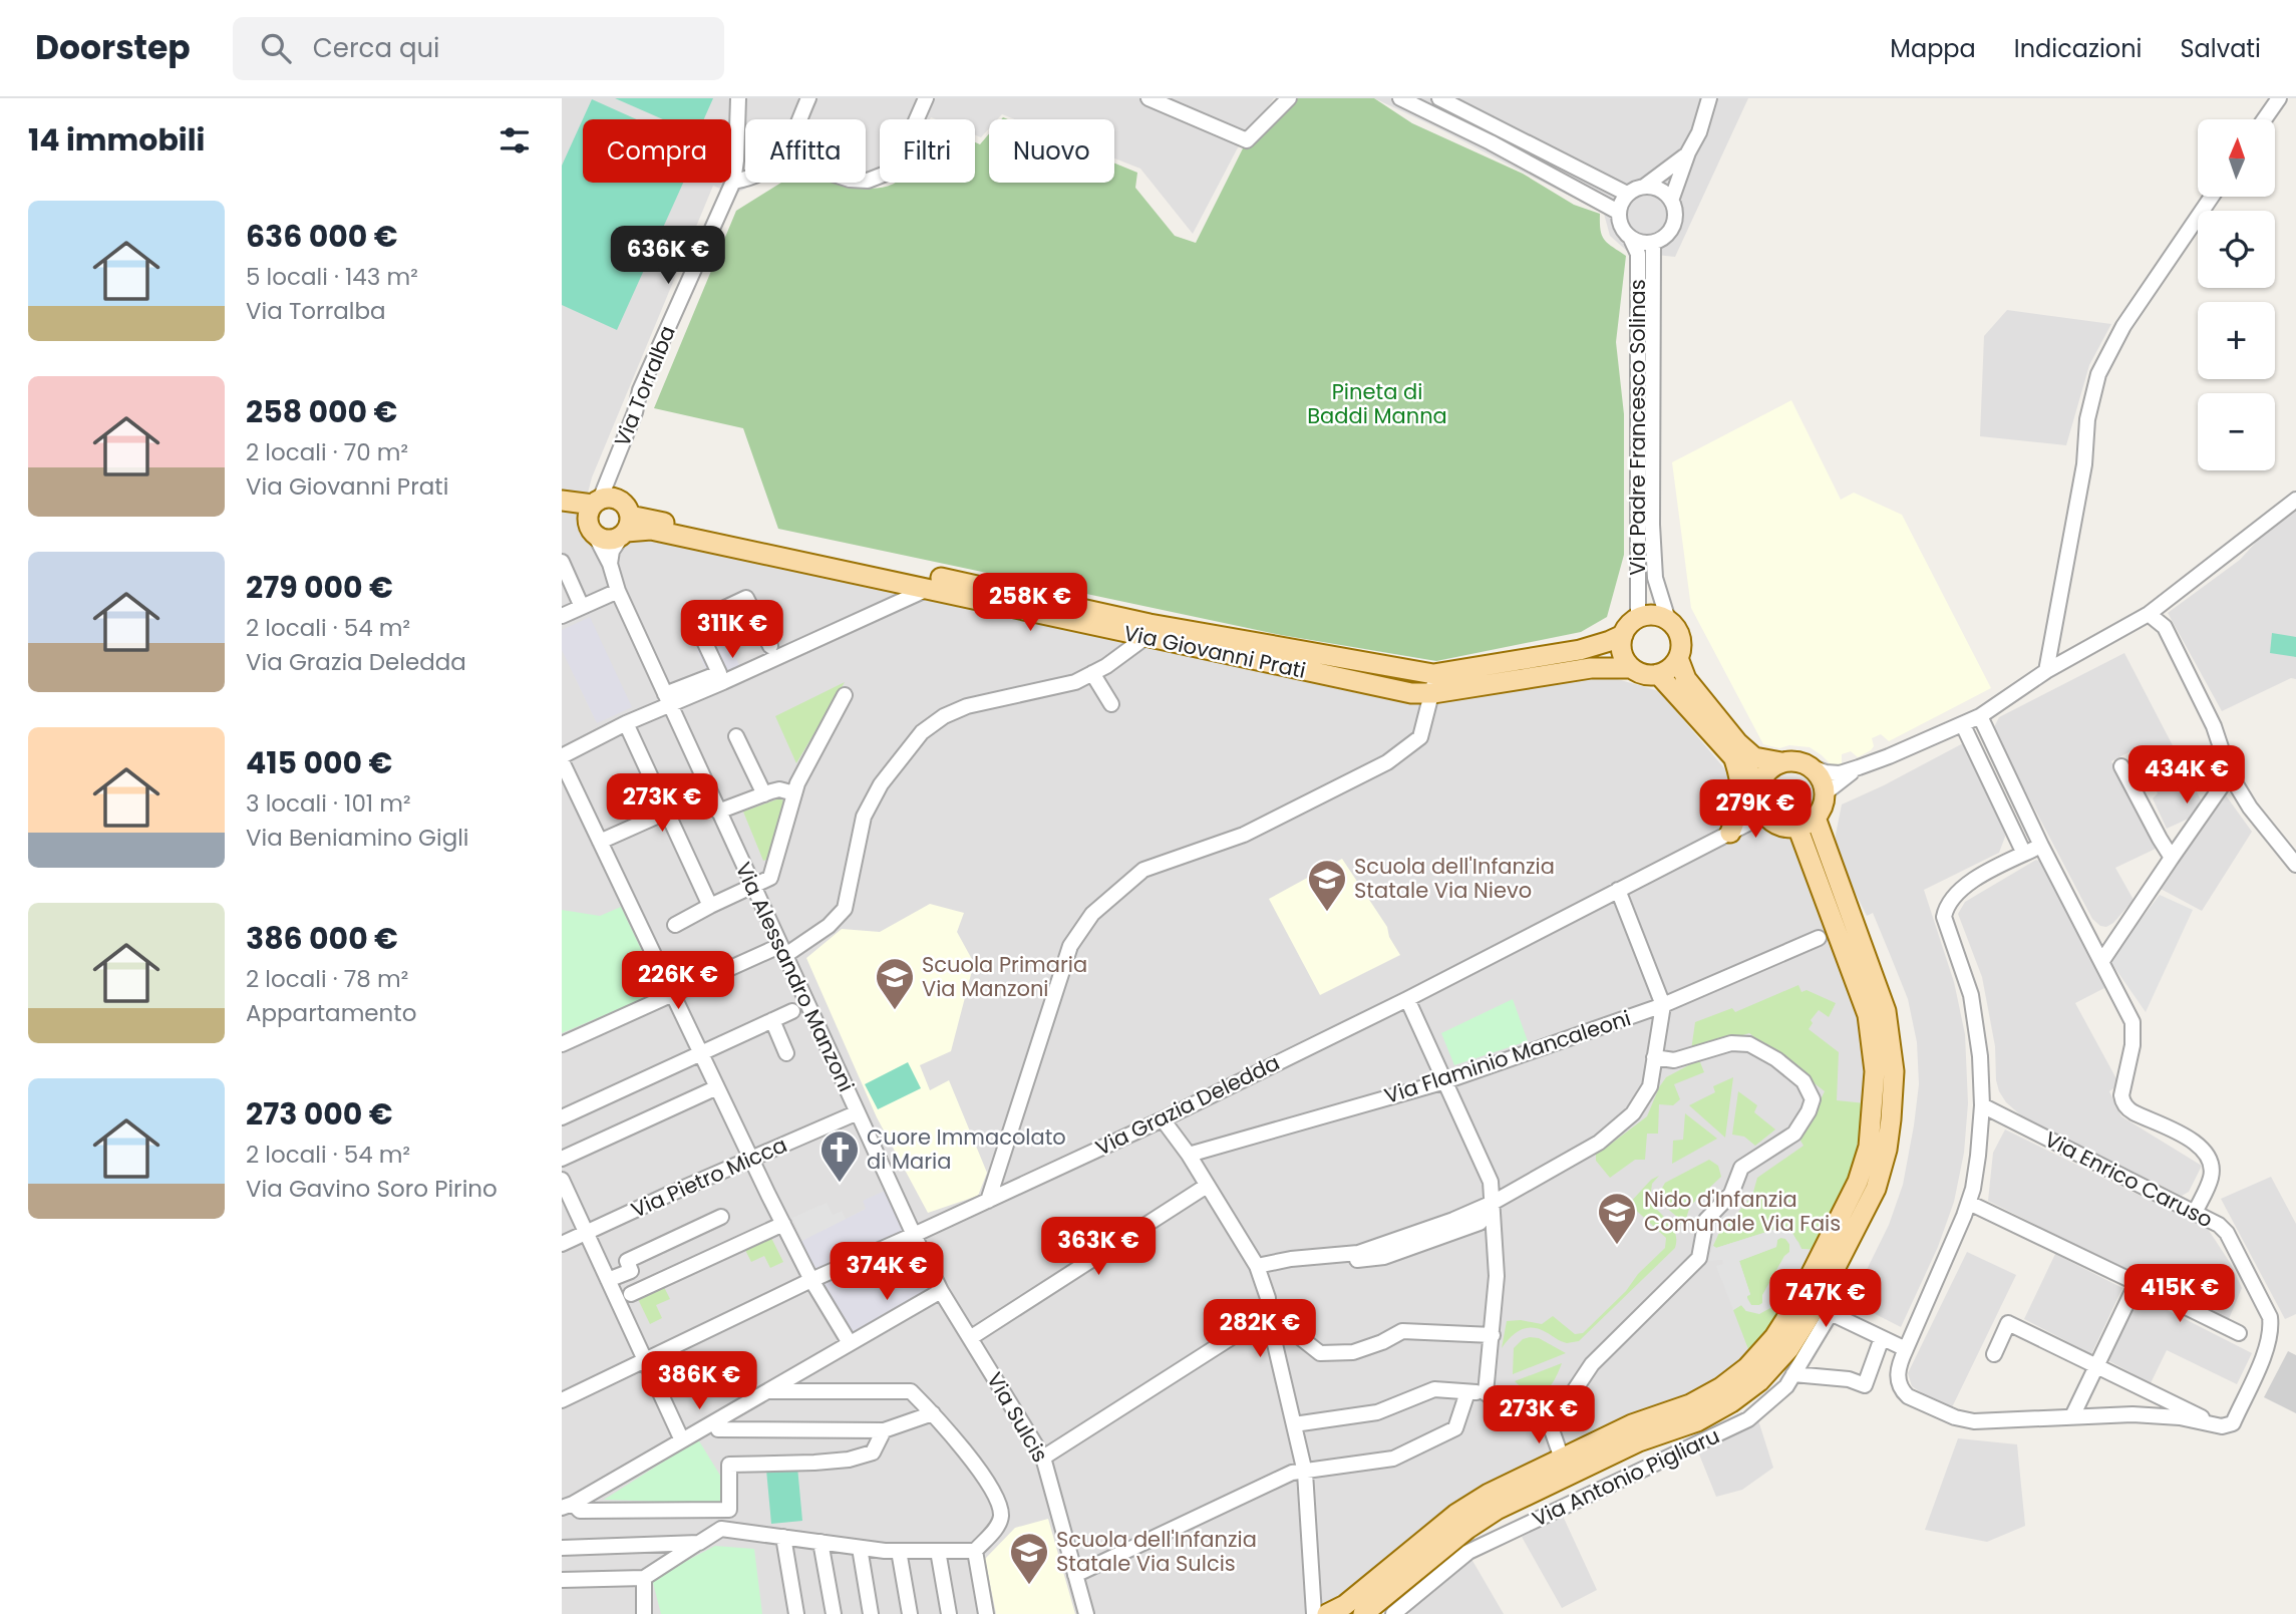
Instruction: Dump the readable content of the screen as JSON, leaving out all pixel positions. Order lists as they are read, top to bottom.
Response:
{
  "streets": {
    "main road": ["Via Giovanni Prati", "Via Antonio Pigliaru"],
    "street": [
      "Via Torralba",
      "Via Padre Francesco Solinas",
      "Via Alessandro Manzoni",
      "Via Flaminio Mancaleoni",
      "Via Grazia Deledda",
      "Via Pietro Micca",
      "Via Enrico Caruso",
      "Via Sulcis"
    ]
  },
  "crossings": [
    ["Via Torralba", "Via Alessandro Manzoni"],
    ["Via Padre Francesco Solinas", "Via Giovanni Prati"],
    ["Via Alessandro Manzoni", "Via Grazia Deledda"],
    ["Via Alessandro Manzoni", "Via Pietro Micca"],
    ["Via Alessandro Manzoni", "Via Sulcis"],
    ["Via Grazia Deledda", "Via Sulcis"],
    ["Via Grazia Deledda", "Via Antonio Pigliaru"]
  ],
  "parks": ["Pineta di Baddi Manna"],
  "places": {
    "school or university": [
      "Scuola dell'Infanzia Statale Via Nievo",
      "Scuola Primaria Via Manzoni",
      "Nido d'Infanzia Comunale Via Fais",
      "Scuola dell'Infanzia Statale Via Sulcis"
    ],
    "church": ["Cuore Immacolato di Maria"]
  },
  "north": "top",
  "page": {
    "header": "Doorstep",
    "search": "Cerca qui",
    "nav": ["Mappa", "Indicazioni", "Salvati"],
    "heading": "14 immobili",
    "map_buttons": ["+", "−"],
    "chip": [
      "Compra",
      "Affitta",
      "Filtri",
      "Nuovo"
    ],
    "list": [
      {
        "name": "636 000 €",
        "note": "5 locali · 143 m² · Via Torralba"
      },
      {
        "name": "258 000 €",
        "note": "2 locali · 70 m² · Via Giovanni Prati"
      },
      {
        "name": "279 000 €",
        "note": "2 locali · 54 m² · Via Grazia Deledda"
      },
      {
        "name": "415 000 €",
        "note": "3 locali · 101 m² · Via Beniamino Gigli"
      },
      {
        "name": "386 000 €",
        "note": "2 locali · 78 m² · Appartamento"
      },
      {
        "name": "273 000 €",
        "note": "2 locali · 54 m² · Via Gavino Soro Pirino"
      }
    ],
    "price": [
      "636K €",
      "258K €",
      "311K €",
      "434K €",
      "273K €",
      "279K €",
      "226K €",
      "363K €",
      "374K €",
      "415K €",
      "747K €",
      "282K €",
      "386K €",
      "273K €"
    ]
  }
}
